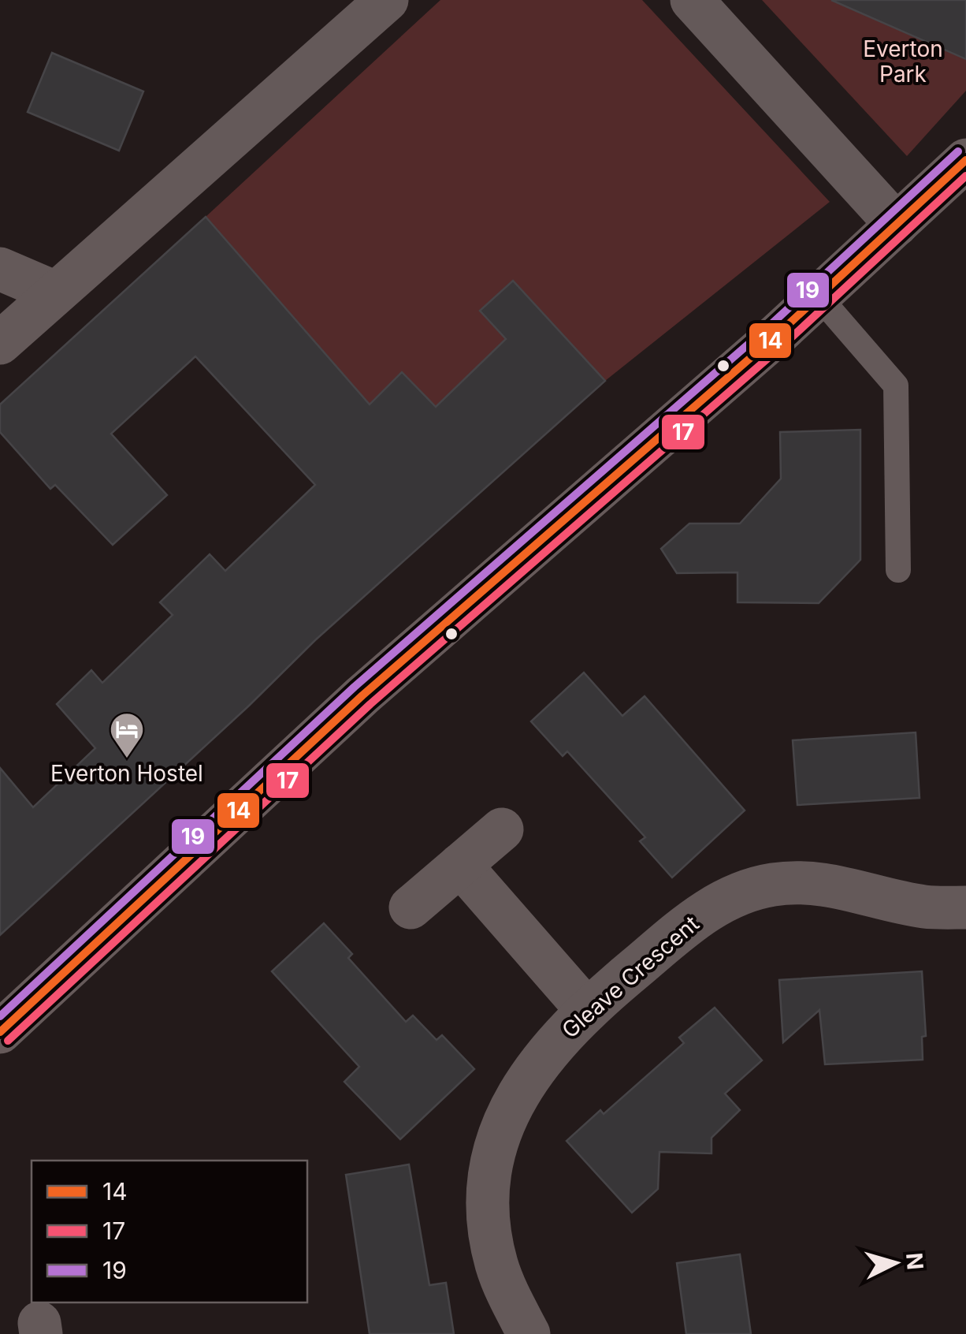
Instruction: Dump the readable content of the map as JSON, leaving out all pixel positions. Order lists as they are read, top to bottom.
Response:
{
  "streets": {
    "street": ["Gleave Crescent"]
  },
  "parks": ["Everton Park"],
  "places": {
    "hotel": ["Everton Hostel"]
  },
  "lines": ["transit line 19", "transit line 14", "transit line 17"],
  "legend": ["14", "17", "19"],
  "north": "right"
}
